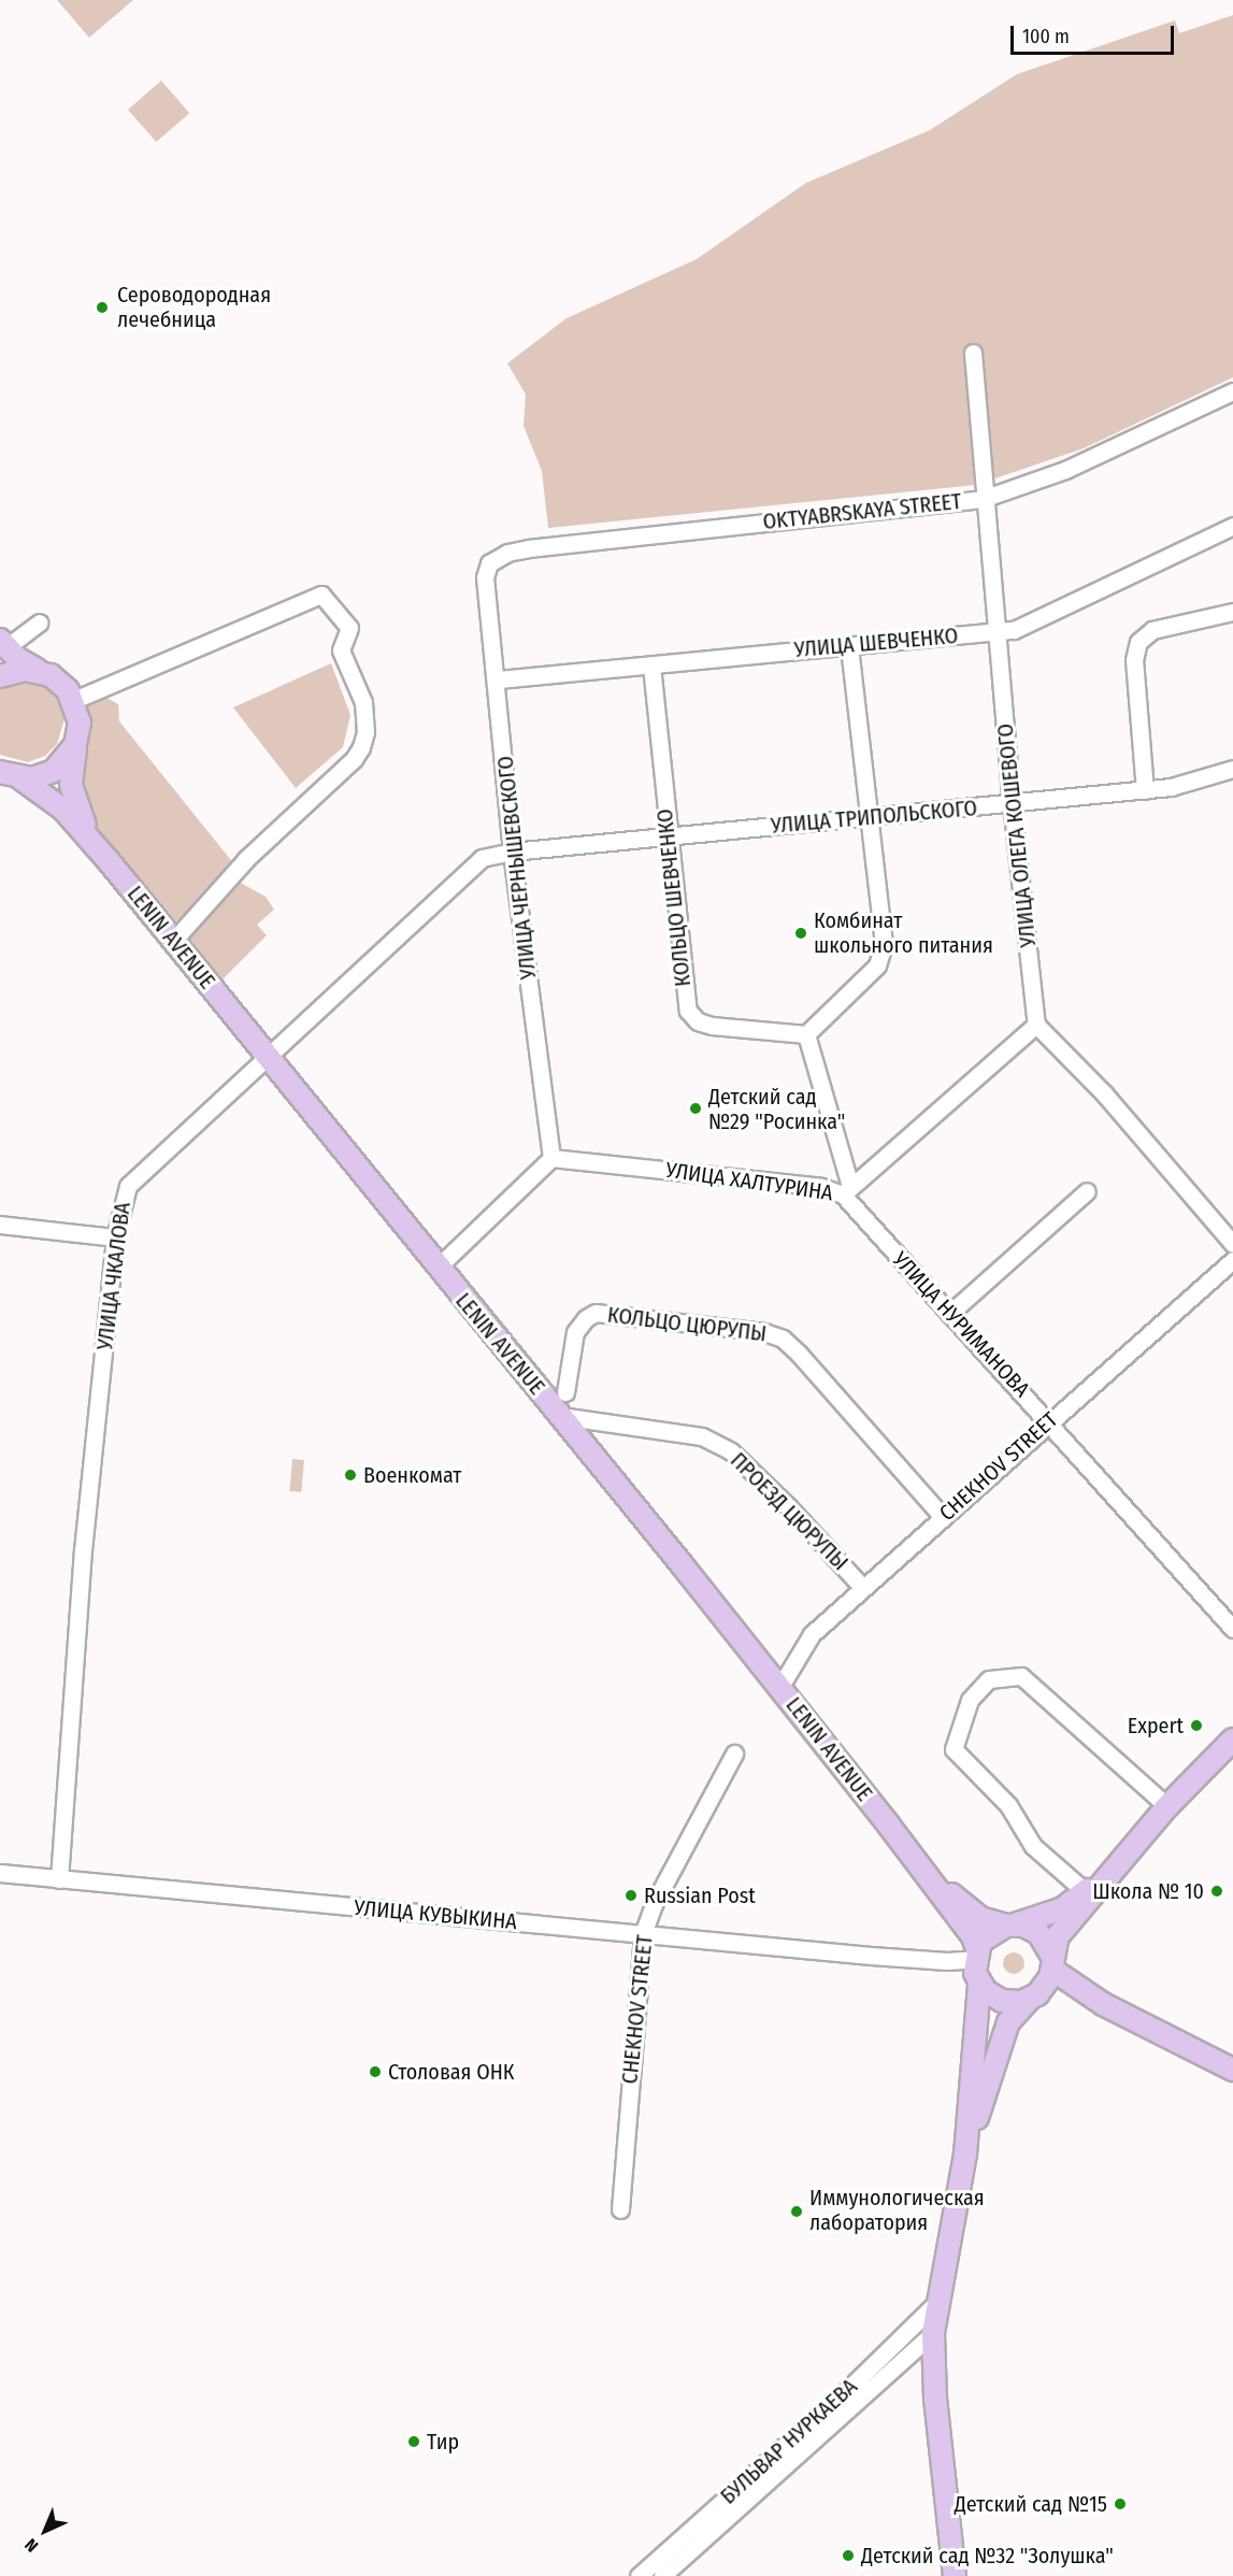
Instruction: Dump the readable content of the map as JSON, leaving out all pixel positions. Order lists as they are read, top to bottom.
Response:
{
  "streets": {
    "main road": ["LENIN AVENUE"],
    "street": [
      "OKTYABRSKAYA STREET",
      "УЛИЦА ШЕВЧЕНКО",
      "УЛИЦА ТРИПОЛЬСКОГО",
      "УЛИЦА ОЛЕГА КОШЕВОГО",
      "УЛИЦА ЧЕРНЫШЕВСКОГО",
      "КОЛЬЦО ШЕВЧЕНКО",
      "УЛИЦА ХАЛТУРИНА",
      "УЛИЦА ЧКАЛОВА",
      "КОЛЬЦО ЦЮРУПЫ",
      "УЛИЦА НУРИМАНОВА",
      "CHEKHOV STREET",
      "ПРОЕЗД ЦЮРУПЫ",
      "УЛИЦА КУВЫКИНА",
      "БУЛЬВАР НУРКАЕВА"
    ]
  },
  "crossings": [
    ["OKTYABRSKAYA STREET", "УЛИЦА ОЛЕГА КОШЕВОГО"],
    ["OKTYABRSKAYA STREET", "УЛИЦА ЧЕРНЫШЕВСКОГО"],
    ["УЛИЦА ШЕВЧЕНКО", "УЛИЦА ОЛЕГА КОШЕВОГО"],
    ["УЛИЦА ШЕВЧЕНКО", "УЛИЦА ЧЕРНЫШЕВСКОГО"],
    ["УЛИЦА ШЕВЧЕНКО", "КОЛЬЦО ШЕВЧЕНКО"],
    ["УЛИЦА ТРИПОЛЬСКОГО", "УЛИЦА ОЛЕГА КОШЕВОГО"],
    ["УЛИЦА ТРИПОЛЬСКОГО", "УЛИЦА ЧЕРНЫШЕВСКОГО"],
    ["УЛИЦА ТРИПОЛЬСКОГО", "КОЛЬЦО ШЕВЧЕНКО"],
    ["УЛИЦА ТРИПОЛЬСКОГО", "УЛИЦА ЧКАЛОВА"],
    ["УЛИЦА ОЛЕГА КОШЕВОГО", "УЛИЦА ХАЛТУРИНА"],
    ["УЛИЦА ЧЕРНЫШЕВСКОГО", "УЛИЦА ХАЛТУРИНА"],
    ["УЛИЦА ЧЕРНЫШЕВСКОГО", "УЛИЦА ЧКАЛОВА"],
    ["LENIN AVENUE", "УЛИЦА ЧКАЛОВА"],
    ["LENIN AVENUE", "CHEKHOV STREET"],
    ["LENIN AVENUE", "ПРОЕЗД ЦЮРУПЫ"],
    ["LENIN AVENUE", "УЛИЦА КУВЫКИНА"],
    ["УЛИЦА ХАЛТУРИНА", "УЛИЦА НУРИМАНОВА"],
    ["УЛИЦА ЧКАЛОВА", "УЛИЦА КУВЫКИНА"],
    ["КОЛЬЦО ЦЮРУПЫ", "CHEKHOV STREET"],
    ["УЛИЦА НУРИМАНОВА", "CHEKHOV STREET"],
    ["CHEKHOV STREET", "ПРОЕЗД ЦЮРУПЫ"],
    ["CHEKHOV STREET", "УЛИЦА КУВЫКИНА"]
  ],
  "places": [
    "Сероводородная лечебница",
    "Комбинат школьного питания",
    "Детский сад №29 \"Росинка\"",
    "Военкомат",
    "Expert",
    "Школа № 10",
    "Russian Post",
    "Столовая ОНК",
    "Иммунологическая лаборатория",
    "Тир",
    "Детский сад №15",
    "Детский сад №32 \"Золушка\""
  ],
  "scale_bar": "100 m",
  "north": "bottom left"
}
